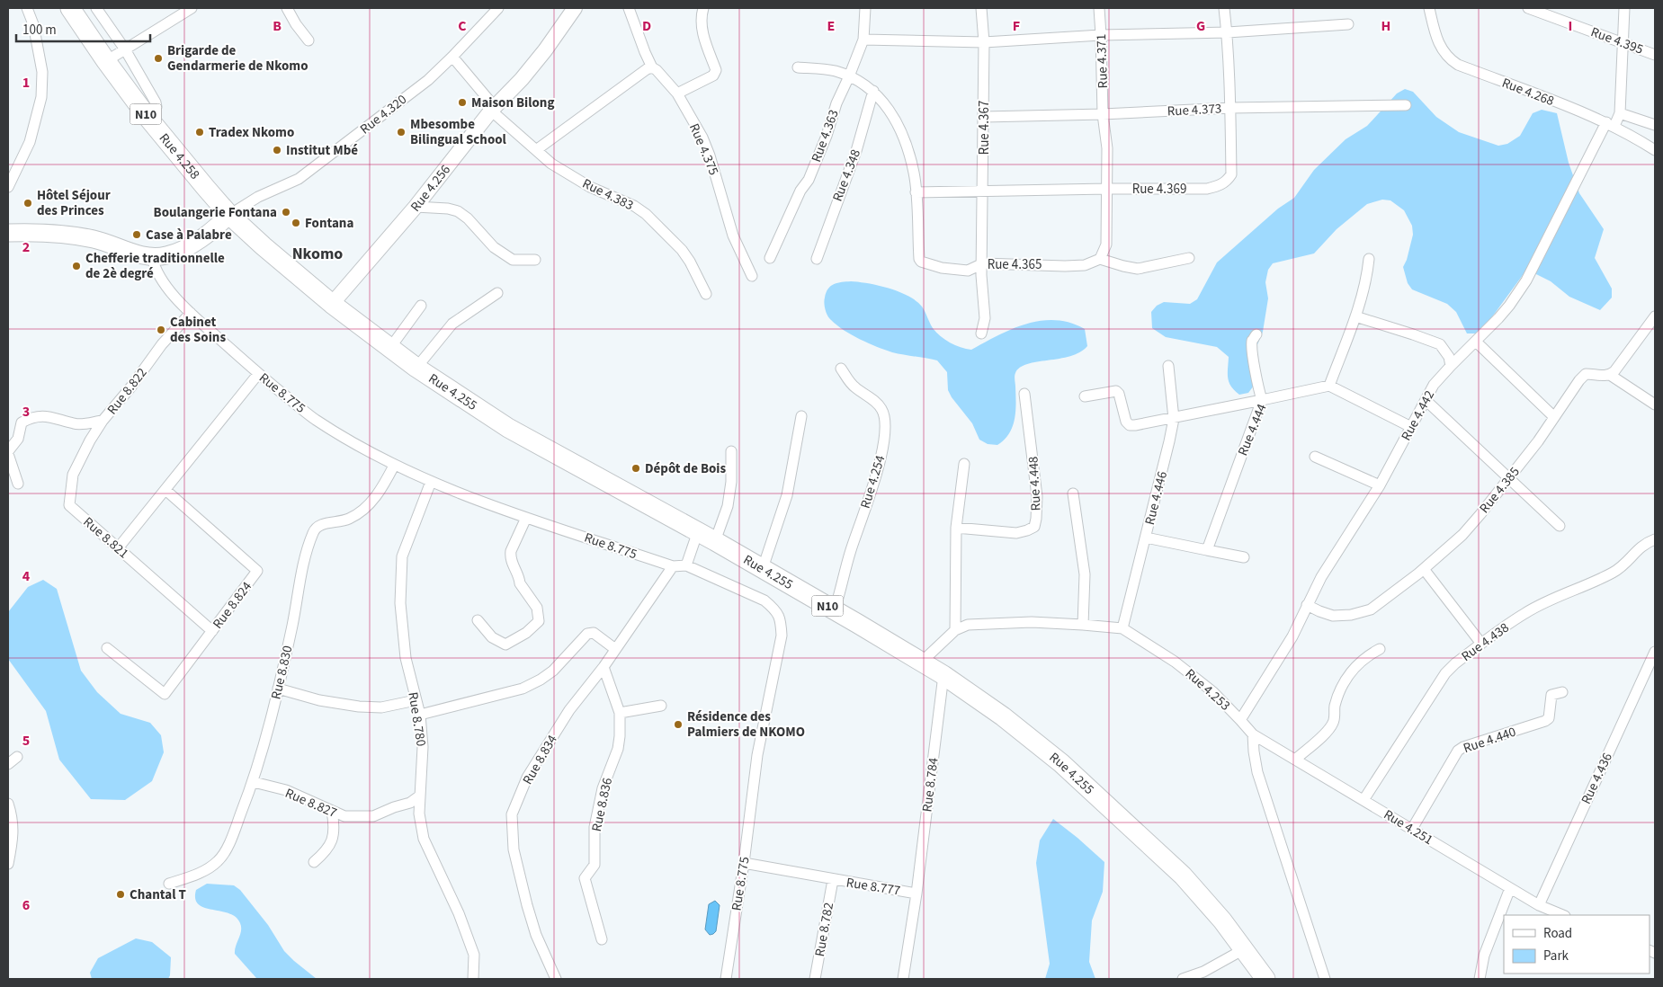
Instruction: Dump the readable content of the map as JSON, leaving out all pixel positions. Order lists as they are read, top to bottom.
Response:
{
  "streets": {
    "highway": ["N10", "Rue 4.258", "Rue 4.255"],
    "street": [
      "Rue 4.395",
      "Rue 4.371",
      "Rue 4.268",
      "Rue 4.373",
      "Rue 4.320",
      "Rue 4.367",
      "Rue 4.363",
      "Rue 4.375",
      "Rue 4.348",
      "Rue 4.256",
      "Rue 4.369",
      "Rue 4.383",
      "Rue 4.365",
      "Rue 8.822",
      "Rue 8.775",
      "Rue 4.442",
      "Rue 4.444",
      "Rue 4.254",
      "Rue 4.448",
      "Rue 4.385",
      "Rue 4.446",
      "Rue 8.821",
      "Rue 8.824",
      "Rue 4.438",
      "Rue 8.830",
      "Rue 4.253",
      "Rue 8.780",
      "Rue 4.440",
      "Rue 8.834",
      "Rue 4.436",
      "Rue 8.784",
      "Rue 8.827",
      "Rue 8.836",
      "Rue 4.251",
      "Rue 8.777",
      "Rue 8.782"
    ]
  },
  "crossings": [
    ["Rue 4.395", "Rue 4.442"],
    ["Rue 4.371", "Rue 4.373"],
    ["Rue 4.371", "Rue 4.369"],
    ["Rue 4.268", "Rue 4.442"],
    ["Rue 4.373", "Rue 4.367"],
    ["Rue 4.373", "Rue 4.369"],
    ["Rue 4.320", "Rue 4.258"],
    ["Rue 4.320", "Rue 4.383"],
    ["Rue 4.320", "Rue 4.255"],
    ["Rue 4.367", "Rue 4.369"],
    ["Rue 4.367", "Rue 4.365"],
    ["Rue 4.363", "Rue 4.365"],
    ["Rue 4.258", "Rue 4.255"],
    ["Rue 4.348", "Rue 4.365"],
    ["Rue 4.256", "Rue 4.383"],
    ["Rue 4.256", "Rue 4.255"],
    ["Rue 4.369", "Rue 4.365"],
    ["Rue 8.822", "Rue 8.775"],
    ["Rue 8.822", "Rue 8.821"],
    ["Rue 4.255", "Rue 4.254"],
    ["Rue 4.255", "Rue 4.253"],
    ["Rue 4.255", "Rue 8.784"],
    ["Rue 8.775", "Rue 8.830"],
    ["Rue 8.775", "Rue 8.780"],
    ["Rue 8.775", "Rue 8.834"],
    ["Rue 8.775", "Rue 8.777"],
    ["Rue 4.442", "Rue 4.385"],
    ["Rue 4.442", "Rue 4.253"],
    ["Rue 4.446", "Rue 4.253"],
    ["Rue 8.821", "Rue 8.824"],
    ["Rue 4.438", "Rue 4.251"],
    ["Rue 8.830", "Rue 8.827"],
    ["Rue 4.253", "Rue 4.251"],
    ["Rue 8.780", "Rue 8.827"],
    ["Rue 4.440", "Rue 4.251"],
    ["Rue 8.834", "Rue 8.836"],
    ["Rue 4.436", "Rue 4.251"],
    ["Rue 8.784", "Rue 8.777"],
    ["Rue 8.777", "Rue 8.782"]
  ],
  "districts": ["Nkomo"],
  "places": [
    "Brigarde de Gendarmerie de Nkomo",
    "Maison Bilong",
    "Tradex Nkomo",
    "Mbesombe Bilingual School",
    "Institut Mbé",
    "Hôtel Séjour des Princes",
    "Boulangerie Fontana",
    "Fontana",
    "Case à Palabre",
    "Chefferie traditionnelle de 2è degré",
    "Cabinet des Soins",
    "Dépôt de Bois",
    "Résidence des Palmiers de NKOMO",
    "Chantal T"
  ],
  "legend": ["Road", "Park"],
  "scale_bar": "100 m",
  "grid": {
    "columns": [
      "B",
      "C",
      "D",
      "E",
      "F",
      "G",
      "H",
      "I"
    ],
    "rows": [
      "1",
      "2",
      "3",
      "4",
      "5",
      "6"
    ]
  }
}
